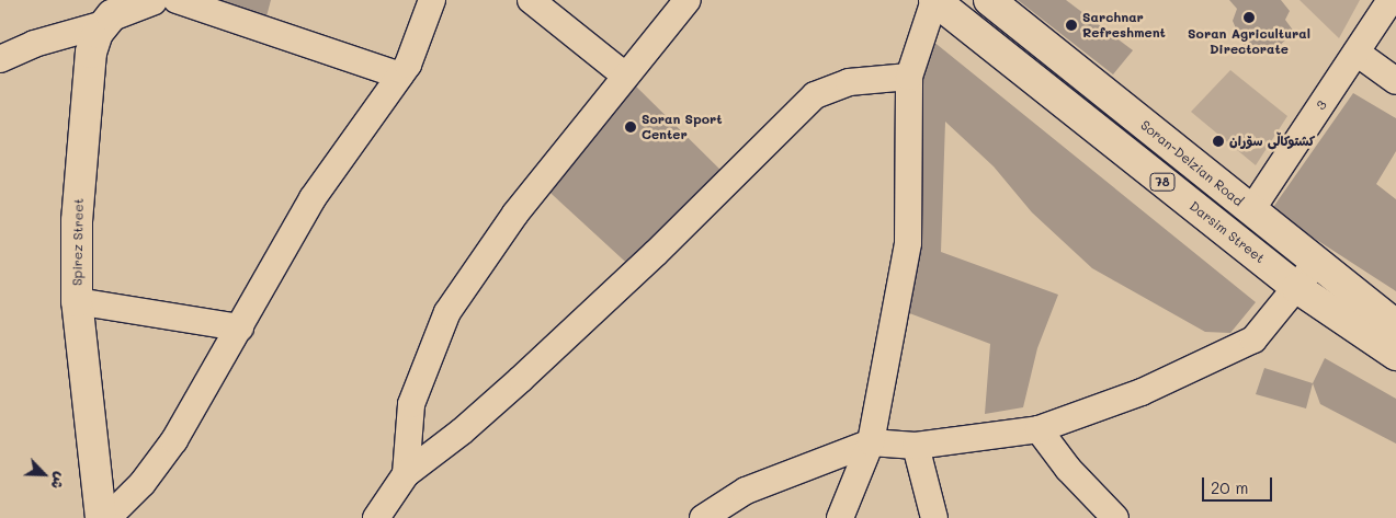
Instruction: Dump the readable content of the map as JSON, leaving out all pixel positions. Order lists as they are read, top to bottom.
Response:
{
  "streets": {
    "main road": [
      "Soran-Delzian Road",
      "78",
      "Darsim Street",
      "Spirez Street"
    ],
    "street": ["3"]
  },
  "crossings": [
    ["3", "Soran-Delzian Road"]
  ],
  "places": [
    "Soran Agricultural Directorate",
    "Sarchnar Refreshment",
    "Soran Sport Center",
    "کشتوکاڵی سۆران"
  ],
  "scale_bar": "20 m",
  "north": "bottom right"
}
